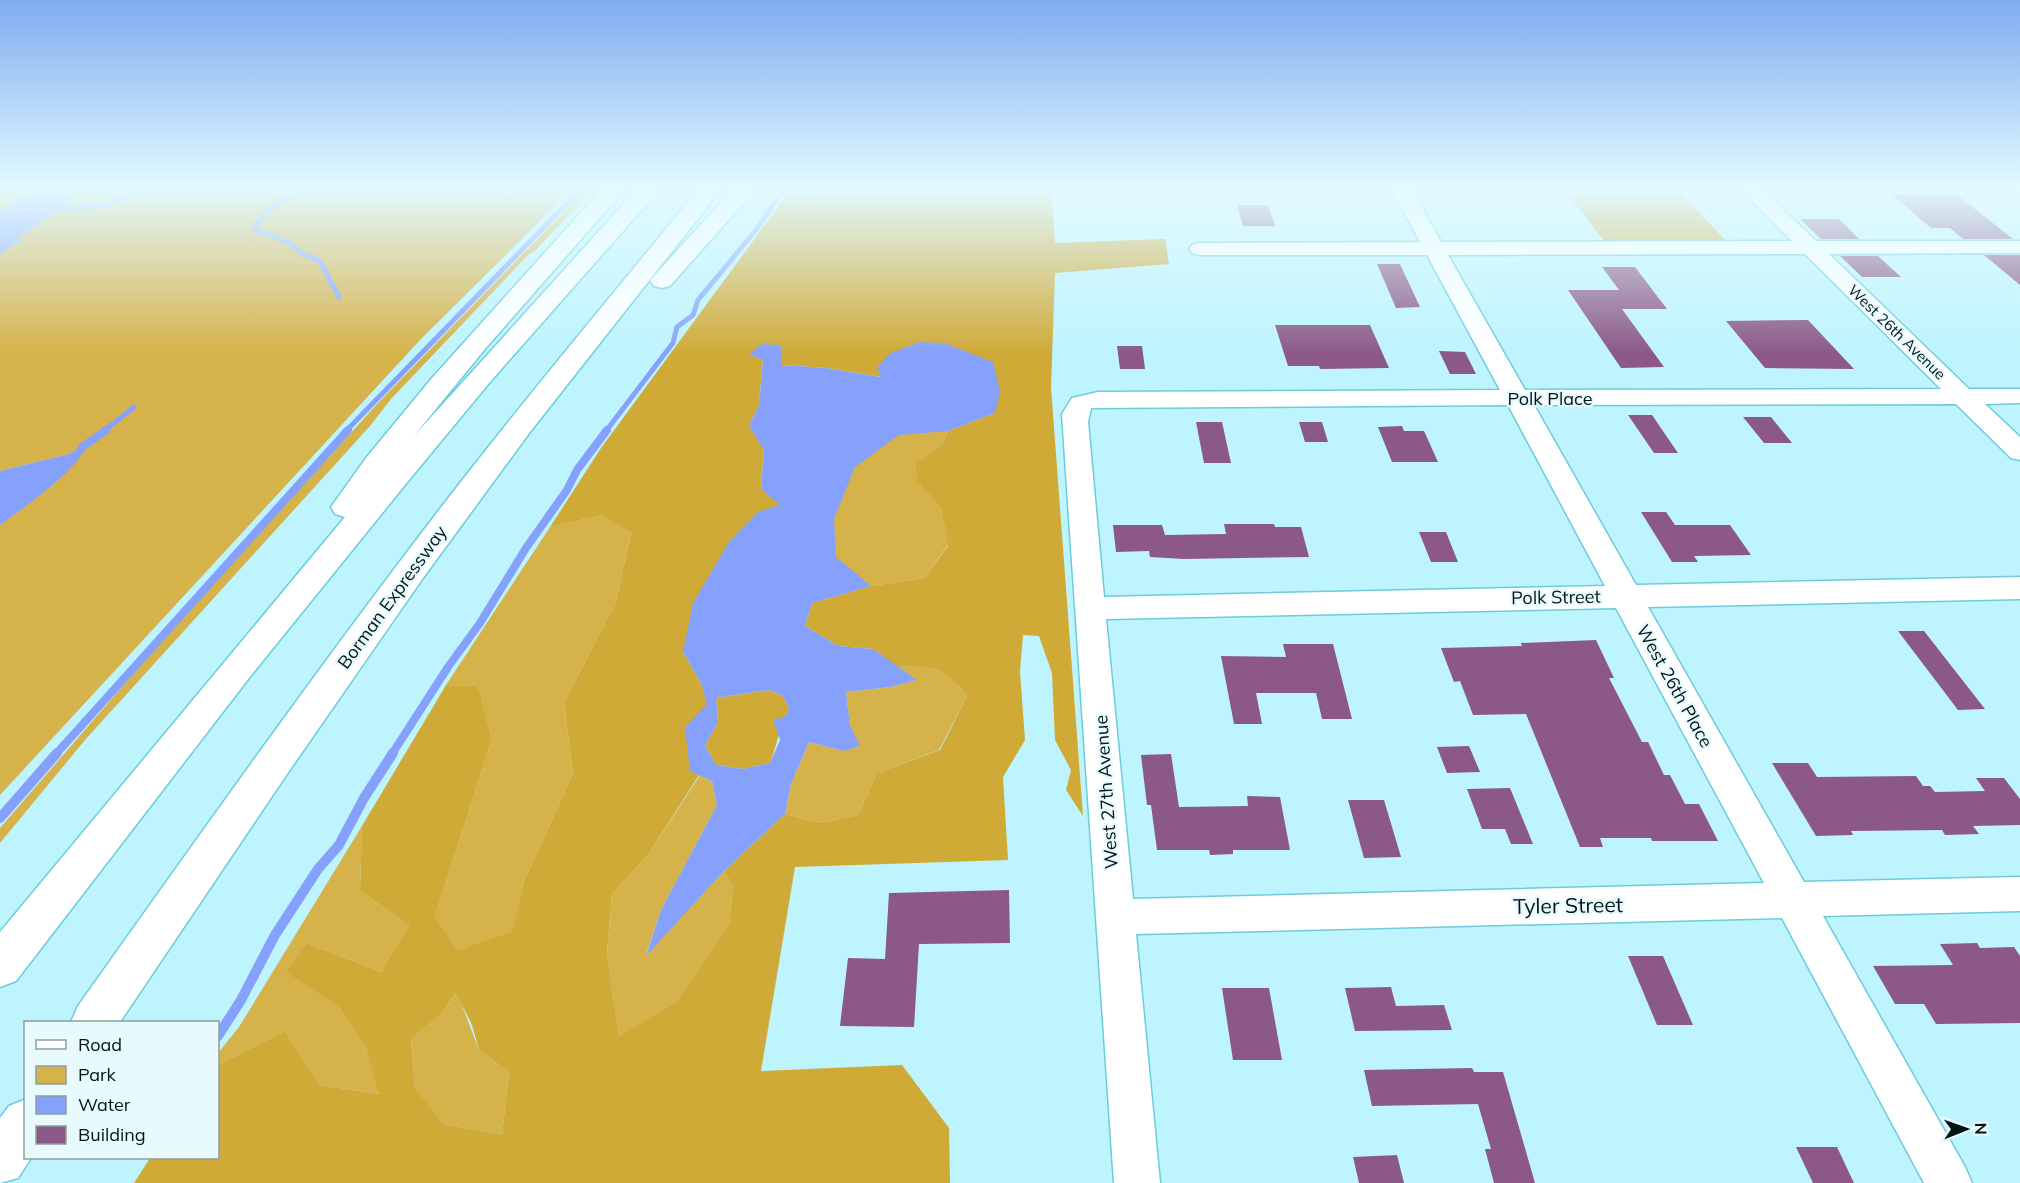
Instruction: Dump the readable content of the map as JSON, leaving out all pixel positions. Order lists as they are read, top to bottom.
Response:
{
  "streets": {
    "highway": ["Borman Expressway"],
    "street": [
      "West 26th Avenue",
      "Polk Place",
      "Polk Street",
      "West 26th Place",
      "West 27th Avenue",
      "Tyler Street"
    ]
  },
  "crossings": [
    ["West 26th Avenue", "Polk Place"],
    ["Polk Place", "West 26th Place"],
    ["Polk Place", "West 27th Avenue"],
    ["Polk Street", "West 26th Place"],
    ["Polk Street", "West 27th Avenue"],
    ["West 26th Place", "Tyler Street"],
    ["West 27th Avenue", "Tyler Street"]
  ],
  "legend": [
    "Road",
    "Park",
    "Water",
    "Building"
  ],
  "north": "right"
}
